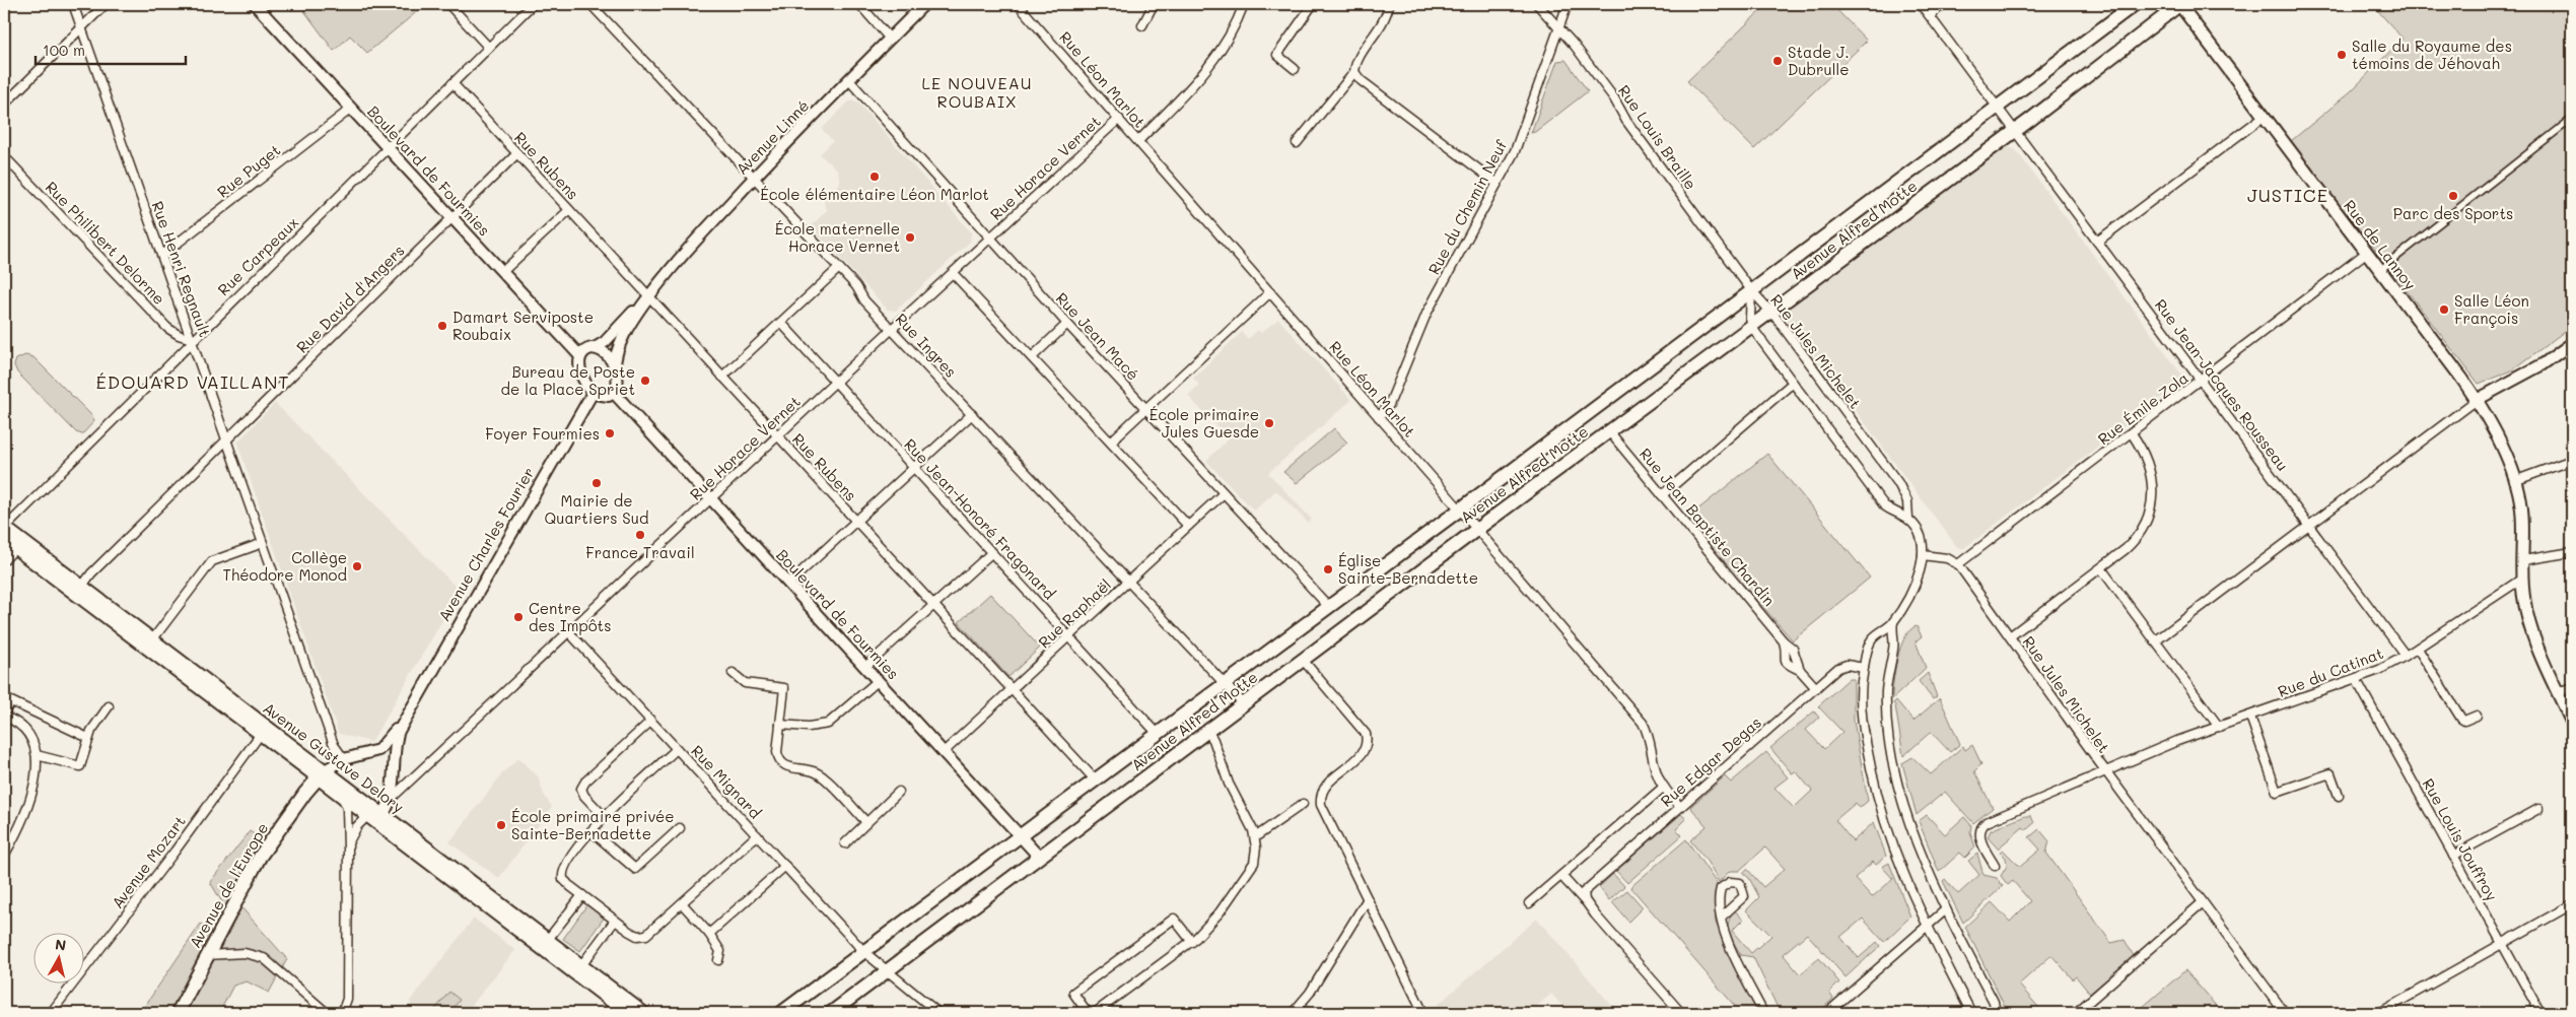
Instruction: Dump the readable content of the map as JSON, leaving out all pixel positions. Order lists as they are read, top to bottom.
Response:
{
  "streets": {
    "main road": [
      "Avenue Alfred Motte",
      "Rue de Lannoy",
      "Avenue Gustave Delory",
      "Avenue de l'Europe"
    ],
    "street": [
      "Rue Léon Marlot",
      "Avenue Linné",
      "Rue Louis Braille",
      "Rue Rubens",
      "Rue Horace Vernet",
      "Rue Puget",
      "Boulevard de Fourmies",
      "Rue du Chemin Neuf",
      "Rue Philibert Delorme",
      "Rue Carpeaux",
      "Rue Henri Regnault",
      "Rue David d'Angers",
      "Rue Jean Macé",
      "Rue Ingres",
      "Rue Jules Michelet",
      "Rue Jean-Jacques Rousseau",
      "Rue Émile Zola",
      "Rue Jean-Honoré Fragonard",
      "Rue Jean Baptiste Chardin",
      "Avenue Charles Fourier",
      "Rue Raphaël",
      "Rue du Catinat",
      "Rue Edgar Degas",
      "Rue Mignard",
      "Rue Louis Jouffroy",
      "Avenue Mozart"
    ]
  },
  "crossings": [
    ["Rue Léon Marlot", "Rue Horace Vernet"],
    ["Rue Léon Marlot", "Rue du Chemin Neuf"],
    ["Rue Léon Marlot", "Avenue Alfred Motte"],
    ["Rue Léon Marlot", "Rue Edgar Degas"],
    ["Avenue Linné", "Rue Rubens"],
    ["Avenue Linné", "Boulevard de Fourmies"],
    ["Avenue Linné", "Rue Jean Macé"],
    ["Avenue Linné", "Rue Ingres"],
    ["Avenue Linné", "Avenue Charles Fourier"],
    ["Rue Louis Braille", "Rue du Chemin Neuf"],
    ["Rue Louis Braille", "Avenue Alfred Motte"],
    ["Rue Louis Braille", "Rue Jules Michelet"],
    ["Rue Rubens", "Rue Horace Vernet"],
    ["Rue Rubens", "Avenue Alfred Motte"],
    ["Rue Rubens", "Rue Carpeaux"],
    ["Rue Rubens", "Rue David d'Angers"],
    ["Rue Rubens", "Rue Raphaël"],
    ["Rue Horace Vernet", "Boulevard de Fourmies"],
    ["Rue Horace Vernet", "Rue Jean Macé"],
    ["Rue Horace Vernet", "Rue Ingres"],
    ["Rue Horace Vernet", "Rue Jean-Honoré Fragonard"],
    ["Rue Horace Vernet", "Avenue Charles Fourier"],
    ["Rue Horace Vernet", "Rue Mignard"],
    ["Rue Puget", "Boulevard de Fourmies"],
    ["Rue Puget", "Rue Henri Regnault"],
    ["Boulevard de Fourmies", "Avenue Alfred Motte"],
    ["Boulevard de Fourmies", "Rue Carpeaux"],
    ["Boulevard de Fourmies", "Rue David d'Angers"],
    ["Boulevard de Fourmies", "Avenue Charles Fourier"],
    ["Boulevard de Fourmies", "Rue Raphaël"],
    ["Avenue Alfred Motte", "Rue de Lannoy"],
    ["Avenue Alfred Motte", "Rue Jean Macé"],
    ["Avenue Alfred Motte", "Rue Ingres"],
    ["Avenue Alfred Motte", "Rue Jules Michelet"],
    ["Avenue Alfred Motte", "Rue Jean-Jacques Rousseau"],
    ["Avenue Alfred Motte", "Rue Jean-Honoré Fragonard"],
    ["Avenue Alfred Motte", "Rue Jean Baptiste Chardin"],
    ["Avenue Alfred Motte", "Rue Mignard"],
    ["Rue Philibert Delorme", "Rue Carpeaux"],
    ["Rue Philibert Delorme", "Rue Henri Regnault"],
    ["Rue de Lannoy", "Rue Émile Zola"],
    ["Rue de Lannoy", "Rue du Catinat"],
    ["Rue Carpeaux", "Rue Henri Regnault"],
    ["Rue Carpeaux", "Avenue Gustave Delory"],
    ["Rue Henri Regnault", "Rue David d'Angers"],
    ["Rue Henri Regnault", "Avenue Charles Fourier"],
    ["Rue David d'Angers", "Avenue Gustave Delory"],
    ["Rue Jean Macé", "Rue Raphaël"],
    ["Rue Ingres", "Rue Raphaël"],
    ["Rue Jules Michelet", "Rue Émile Zola"],
    ["Rue Jules Michelet", "Rue du Catinat"],
    ["Rue Jean-Jacques Rousseau", "Rue Émile Zola"],
    ["Rue Jean-Jacques Rousseau", "Rue du Catinat"],
    ["Rue Jean-Honoré Fragonard", "Rue Raphaël"],
    ["Rue Jean Baptiste Chardin", "Rue Edgar Degas"],
    ["Avenue Charles Fourier", "Avenue Gustave Delory"],
    ["Avenue Charles Fourier", "Avenue de l'Europe"],
    ["Rue du Catinat", "Rue Louis Jouffroy"],
    ["Avenue Gustave Delory", "Avenue Mozart"],
    ["Avenue Gustave Delory", "Avenue de l'Europe"]
  ],
  "districts": ["LE NOUVEAU ROUBAIX", "JUSTICE", "ÉDOUARD VAILLANT"],
  "places": [
    "Salle du Royaume des témoins de Jéhovah",
    "Stade J. Dubrulle",
    "École élémentaire Léon Marlot",
    "Parc des Sports",
    "École maternelle Horace Vernet",
    "Salle Léon François",
    "Damart Serviposte Roubaix",
    "Bureau de Poste de la Place Spriet",
    "École primaire Jules Guesde",
    "Foyer Fourmies",
    "Mairie de Quartiers Sud",
    "France Travail",
    "Collège Théodore Monod",
    "Église Sainte-Bernadette",
    "Centre des Impôts",
    "École primaire privée Sainte-Bernadette"
  ],
  "scale_bar": "100 m",
  "north": "top"
}
